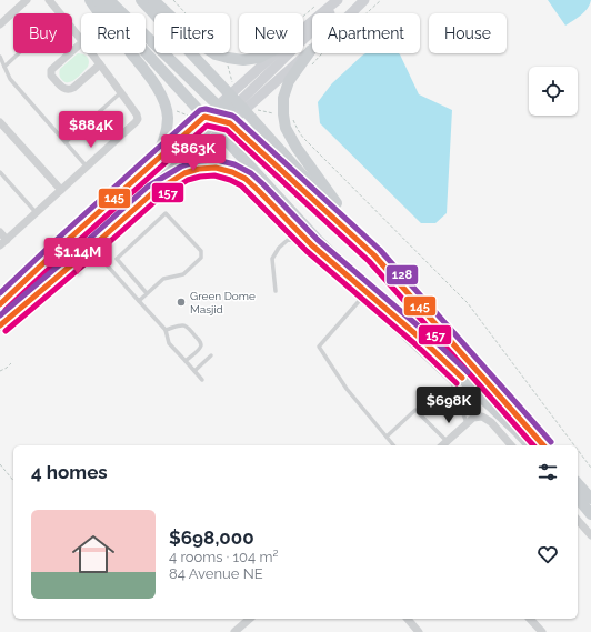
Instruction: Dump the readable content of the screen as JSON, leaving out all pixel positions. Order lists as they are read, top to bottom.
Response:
{
  "places": ["Green Dome Masjid"],
  "lines": ["transit line 128", "transit line 145", "transit line 157"],
  "page": {
    "chip": [
      "Buy",
      "Rent",
      "Filters",
      "New",
      "Apartment",
      "House"
    ],
    "price": [
      "$884K",
      "$863K",
      "$1.14M",
      "$698K"
    ],
    "heading": "4 homes",
    "list": [
      {
        "name": "$698,000",
        "note": "4 rooms · 104 m² · 84 Avenue NE"
      }
    ]
  }
}
